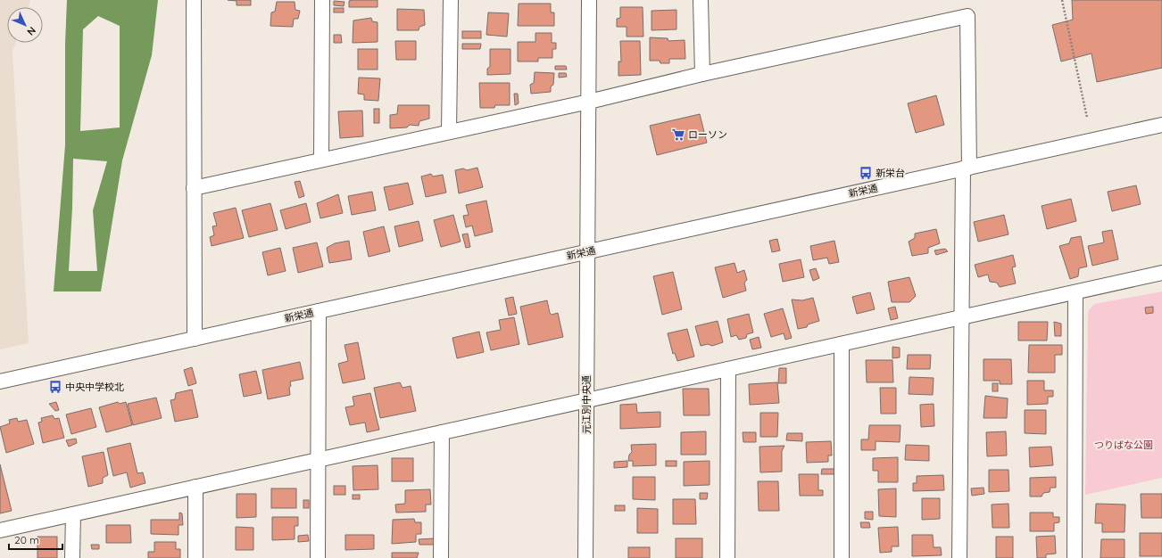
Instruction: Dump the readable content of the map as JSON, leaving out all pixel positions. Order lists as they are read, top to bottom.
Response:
{
  "streets": {
    "street": ["新栄通", "元江別中央通"]
  },
  "crossings": [
    ["新栄通", "元江別中央通"]
  ],
  "parks": ["つりばな公園"],
  "places": {
    "supermarket": ["ローソン"],
    "bus stop": ["新栄台", "中央中学校北"]
  },
  "scale_bar": "20 m",
  "north": "bottom right"
}
